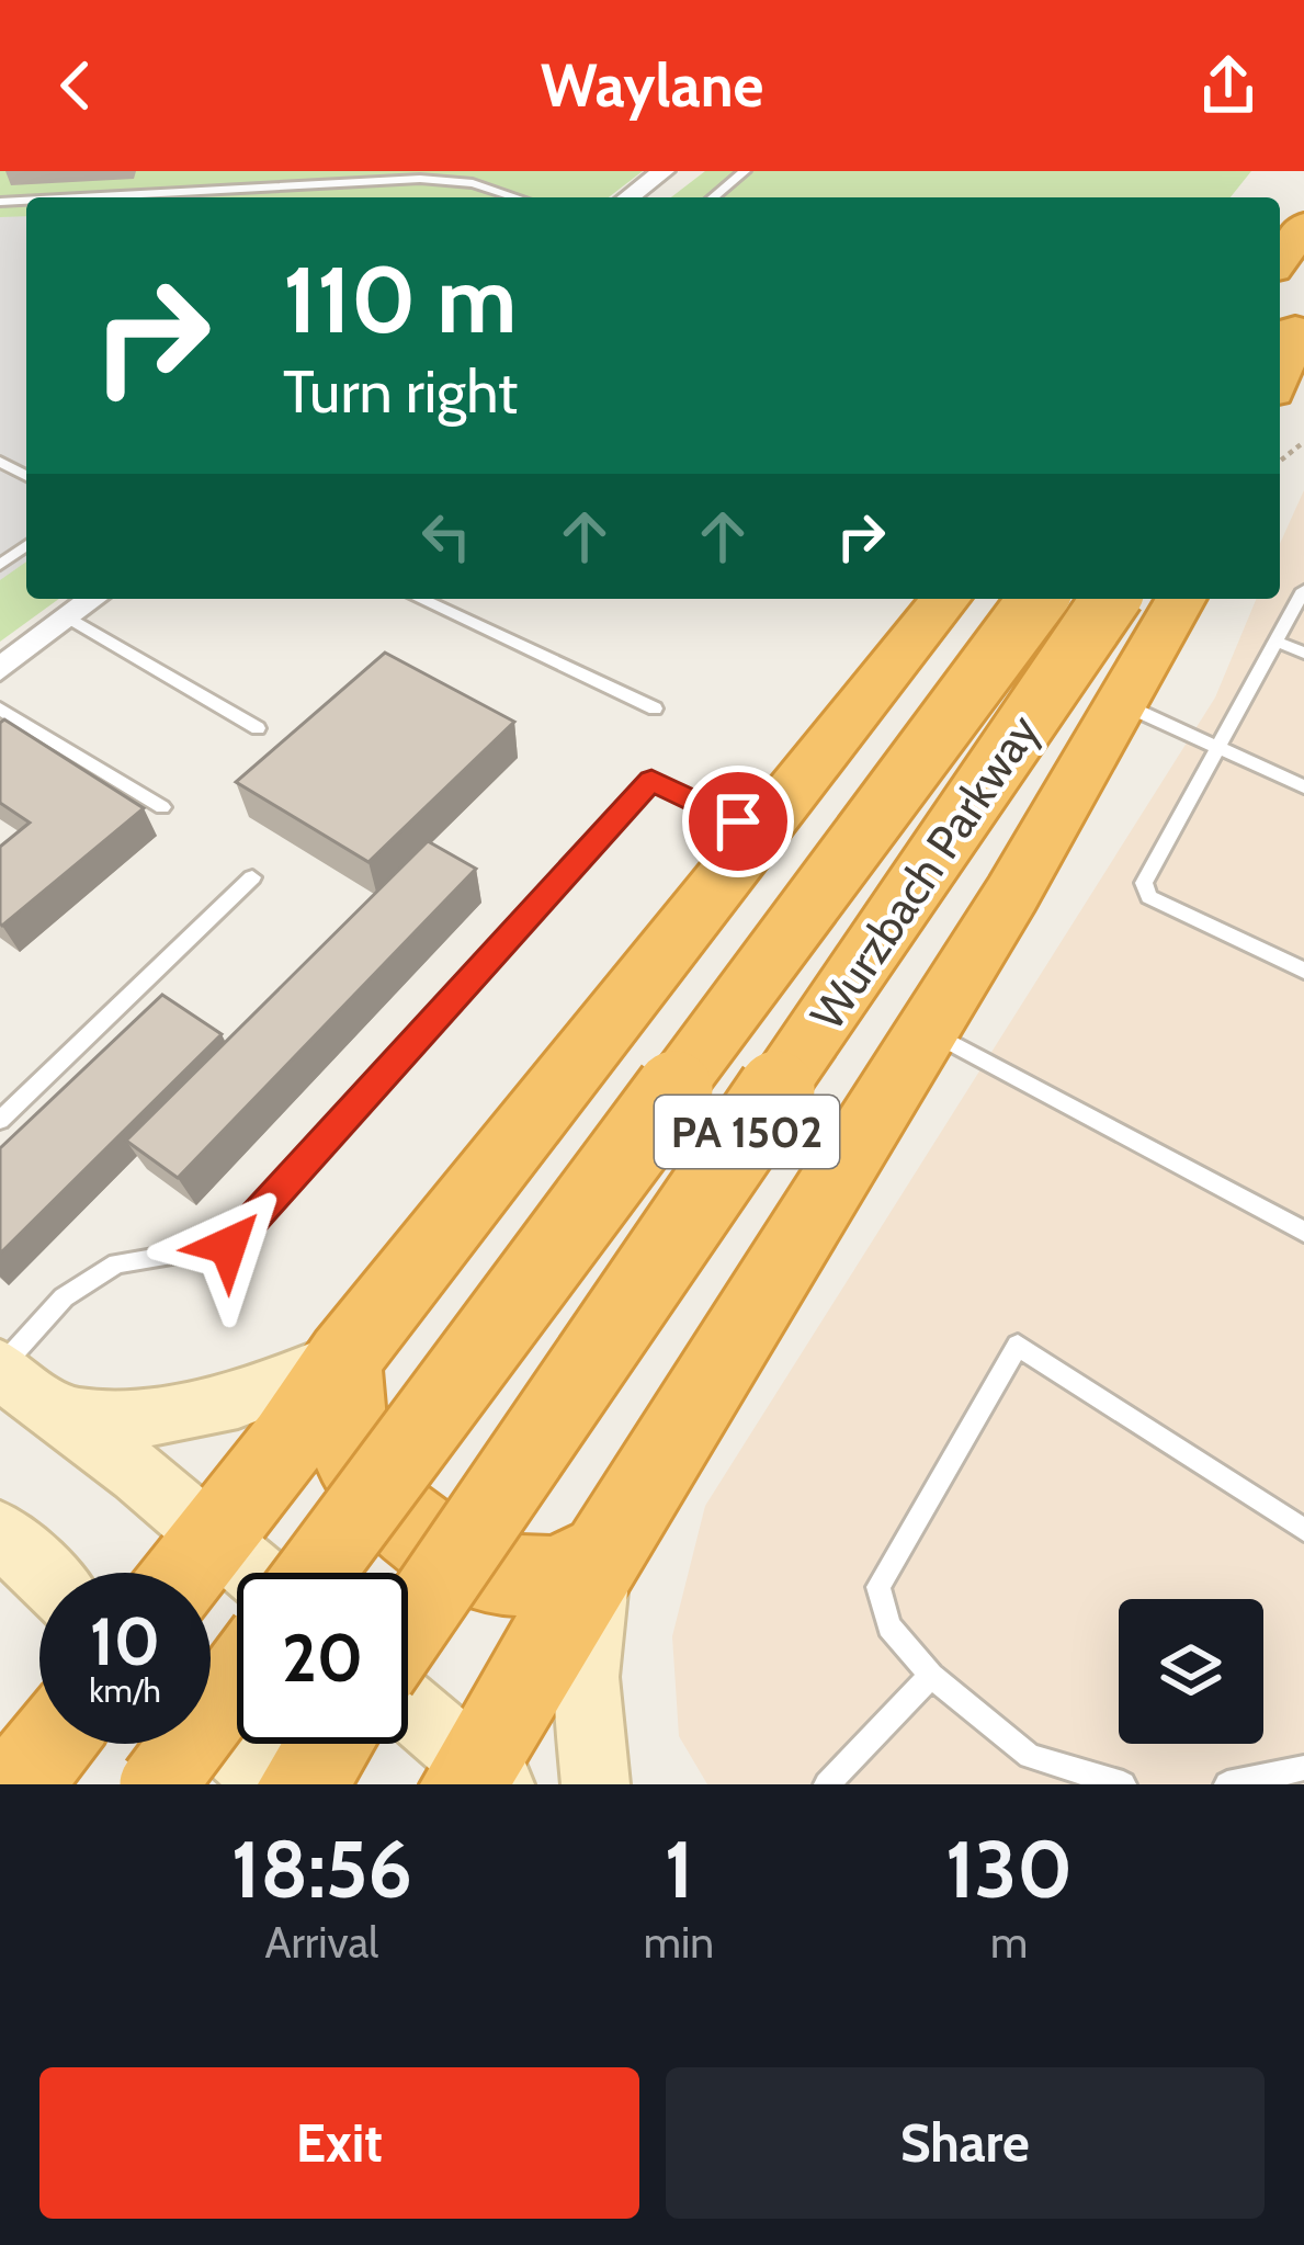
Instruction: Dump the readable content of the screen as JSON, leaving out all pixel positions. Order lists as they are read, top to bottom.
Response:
{
  "streets": {
    "highway": ["Wurzbach Parkway", "PA 1502"]
  },
  "page": {
    "header": "Waylane",
    "turn": ["110 m", "Turn right"],
    "speed": "10 km/h",
    "limit": "20",
    "eta": [
      "18:56",
      "Arrival",
      "1",
      "min",
      "130",
      "m"
    ],
    "buttons": ["Exit", "Share"]
  }
}
